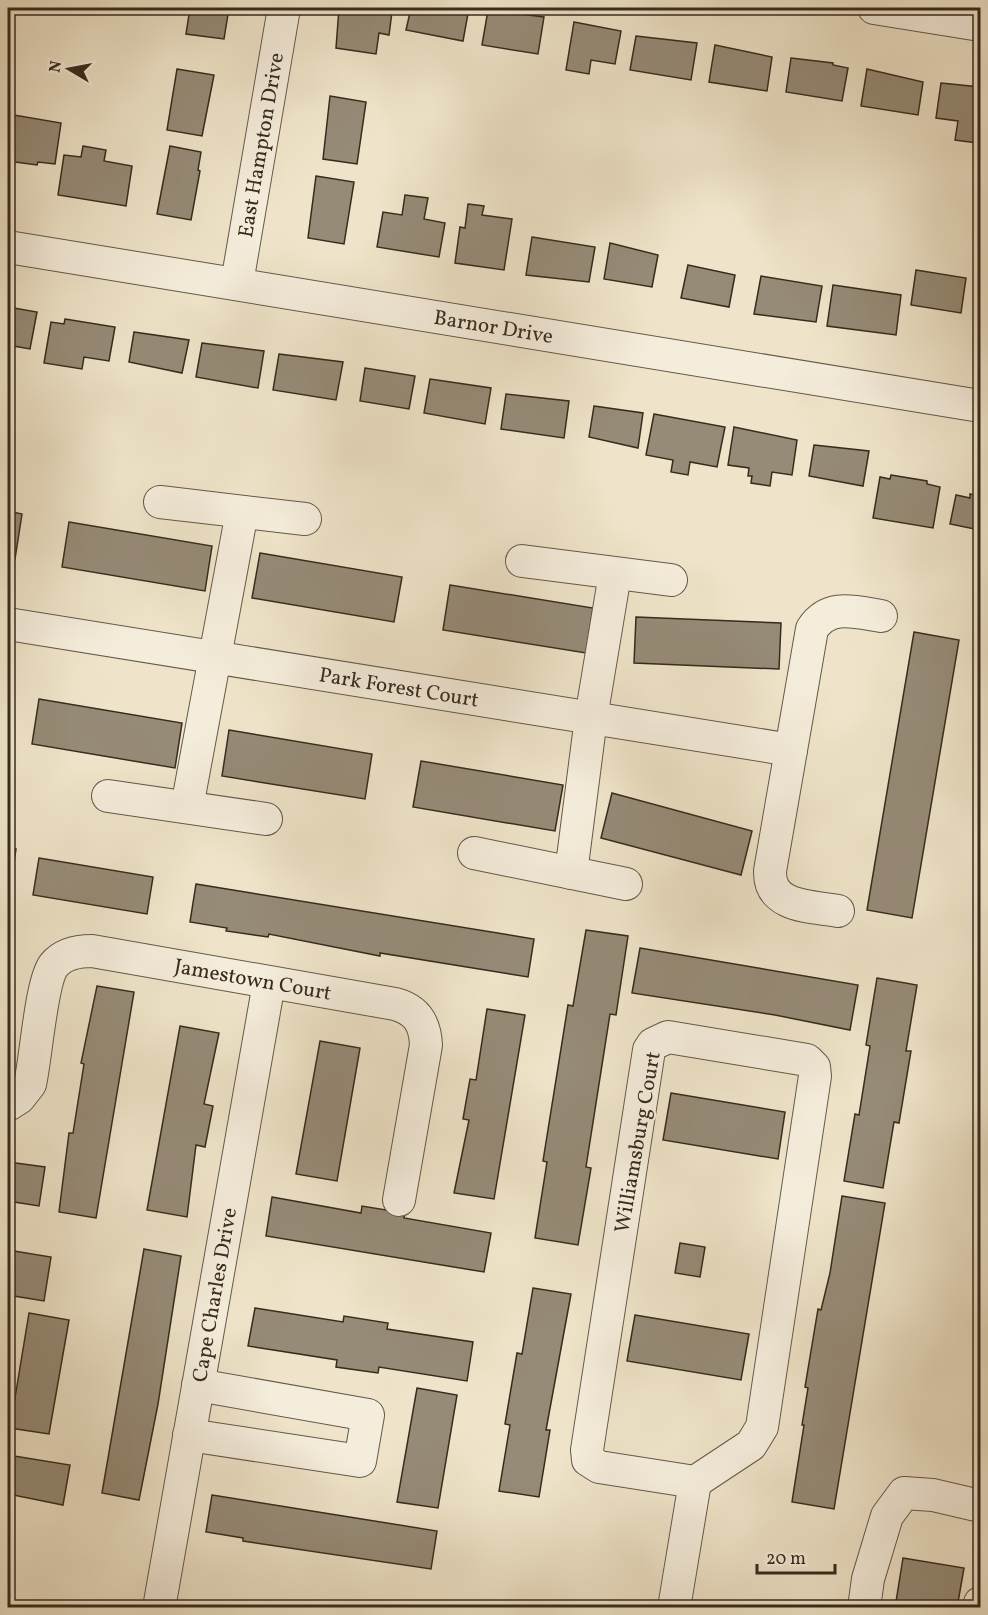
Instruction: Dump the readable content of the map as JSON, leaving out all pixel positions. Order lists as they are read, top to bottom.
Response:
{
  "streets": {
    "street": [
      "East Hampton Drive",
      "Barnor Drive",
      "Park Forest Court",
      "Jamestown Court",
      "Williamsburg Court",
      "Cape Charles Drive"
    ]
  },
  "crossings": [
    ["East Hampton Drive", "Barnor Drive"],
    ["Jamestown Court", "Cape Charles Drive"]
  ],
  "scale_bar": "20 m",
  "north": "left"
}
